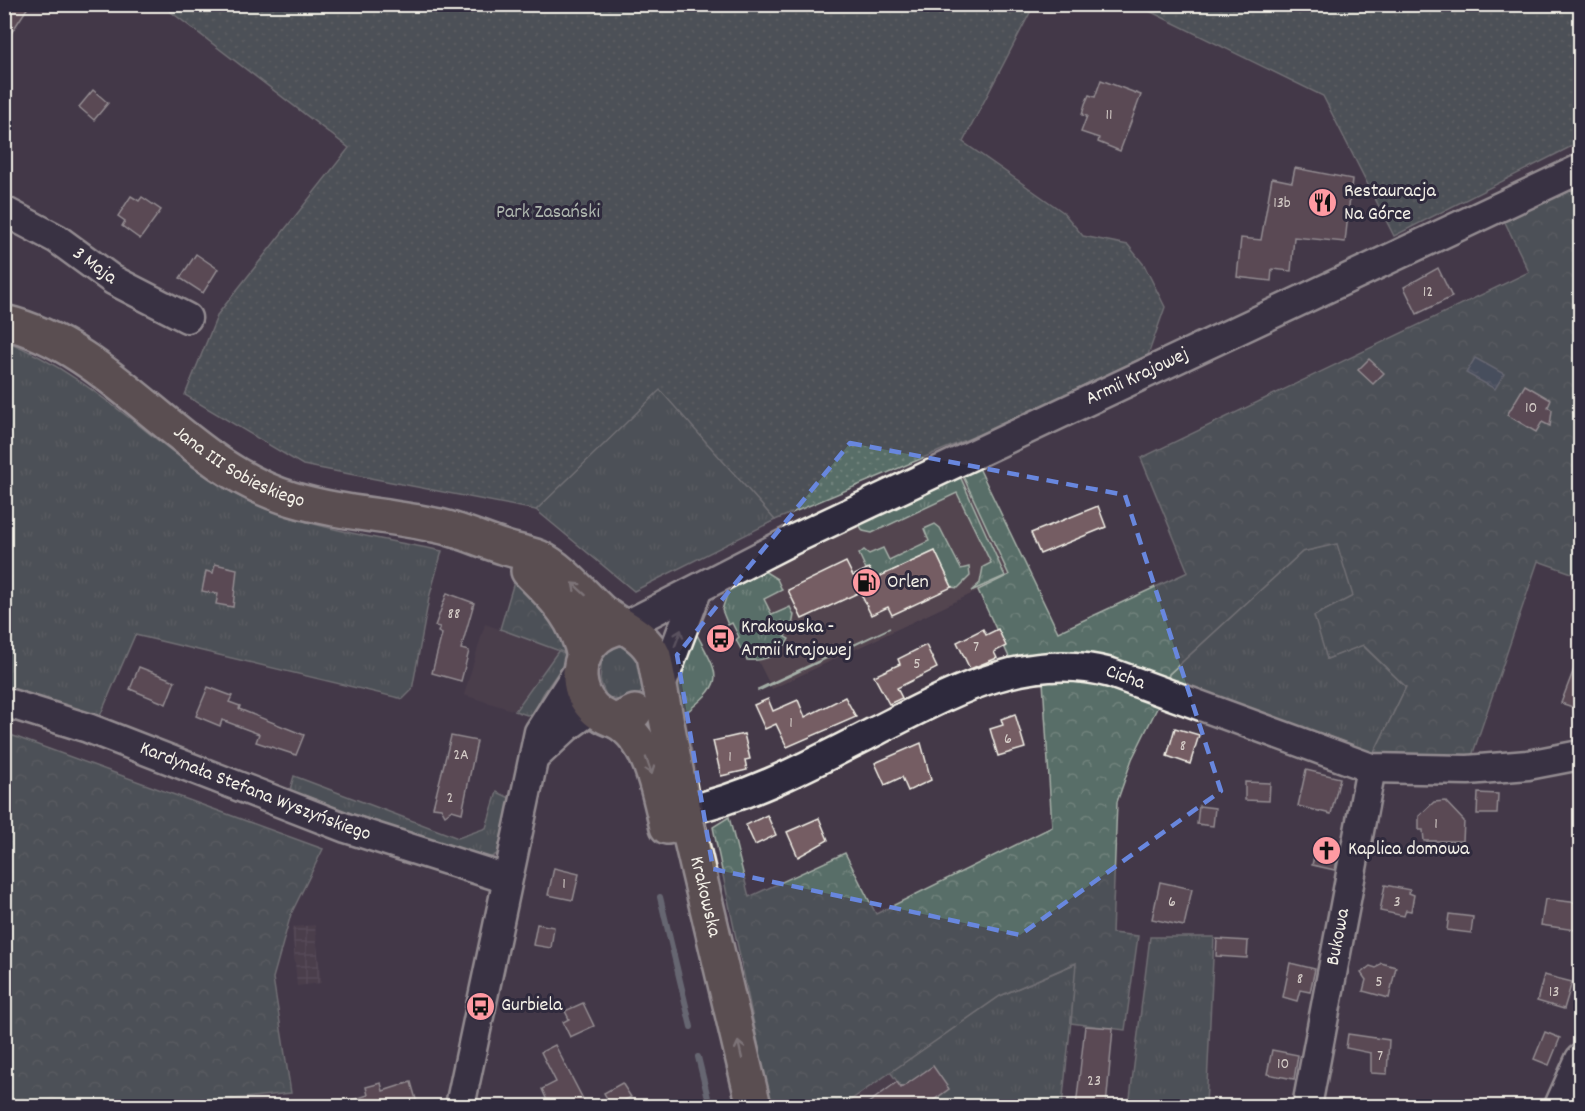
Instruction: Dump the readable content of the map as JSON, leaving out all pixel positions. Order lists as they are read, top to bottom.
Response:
{
  "streets": {
    "main road": ["Jana III Sobieskiego", "Krakowska"],
    "street": [
      "3 Maja",
      "Armii Krajowej",
      "Cicha",
      "Kardynała Stefana Wyszyńskiego",
      "Bukowa"
    ]
  },
  "crossings": [
    ["Armii Krajowej", "Jana III Sobieskiego"],
    ["Armii Krajowej", "Krakowska"],
    ["Jana III Sobieskiego", "Krakowska"],
    ["Cicha", "Krakowska"],
    ["Cicha", "Bukowa"]
  ],
  "parks": ["Park Zasański"],
  "places": {
    "restaurant": ["Restauracja Na Górce"],
    "fuel station": ["Orlen"],
    "bus stop": ["Krakowska - Armii Krajowej", "Gurbiela"],
    "church": ["Kaplica domowa"]
  },
  "house_numbers": [
    "11",
    "13b",
    "12",
    "10",
    "88",
    "7",
    "5",
    "1",
    "6",
    "8",
    "2A",
    "1",
    "2",
    "1",
    "1",
    "6",
    "3",
    "8",
    "5",
    "13",
    "7",
    "10",
    "23"
  ]
}
